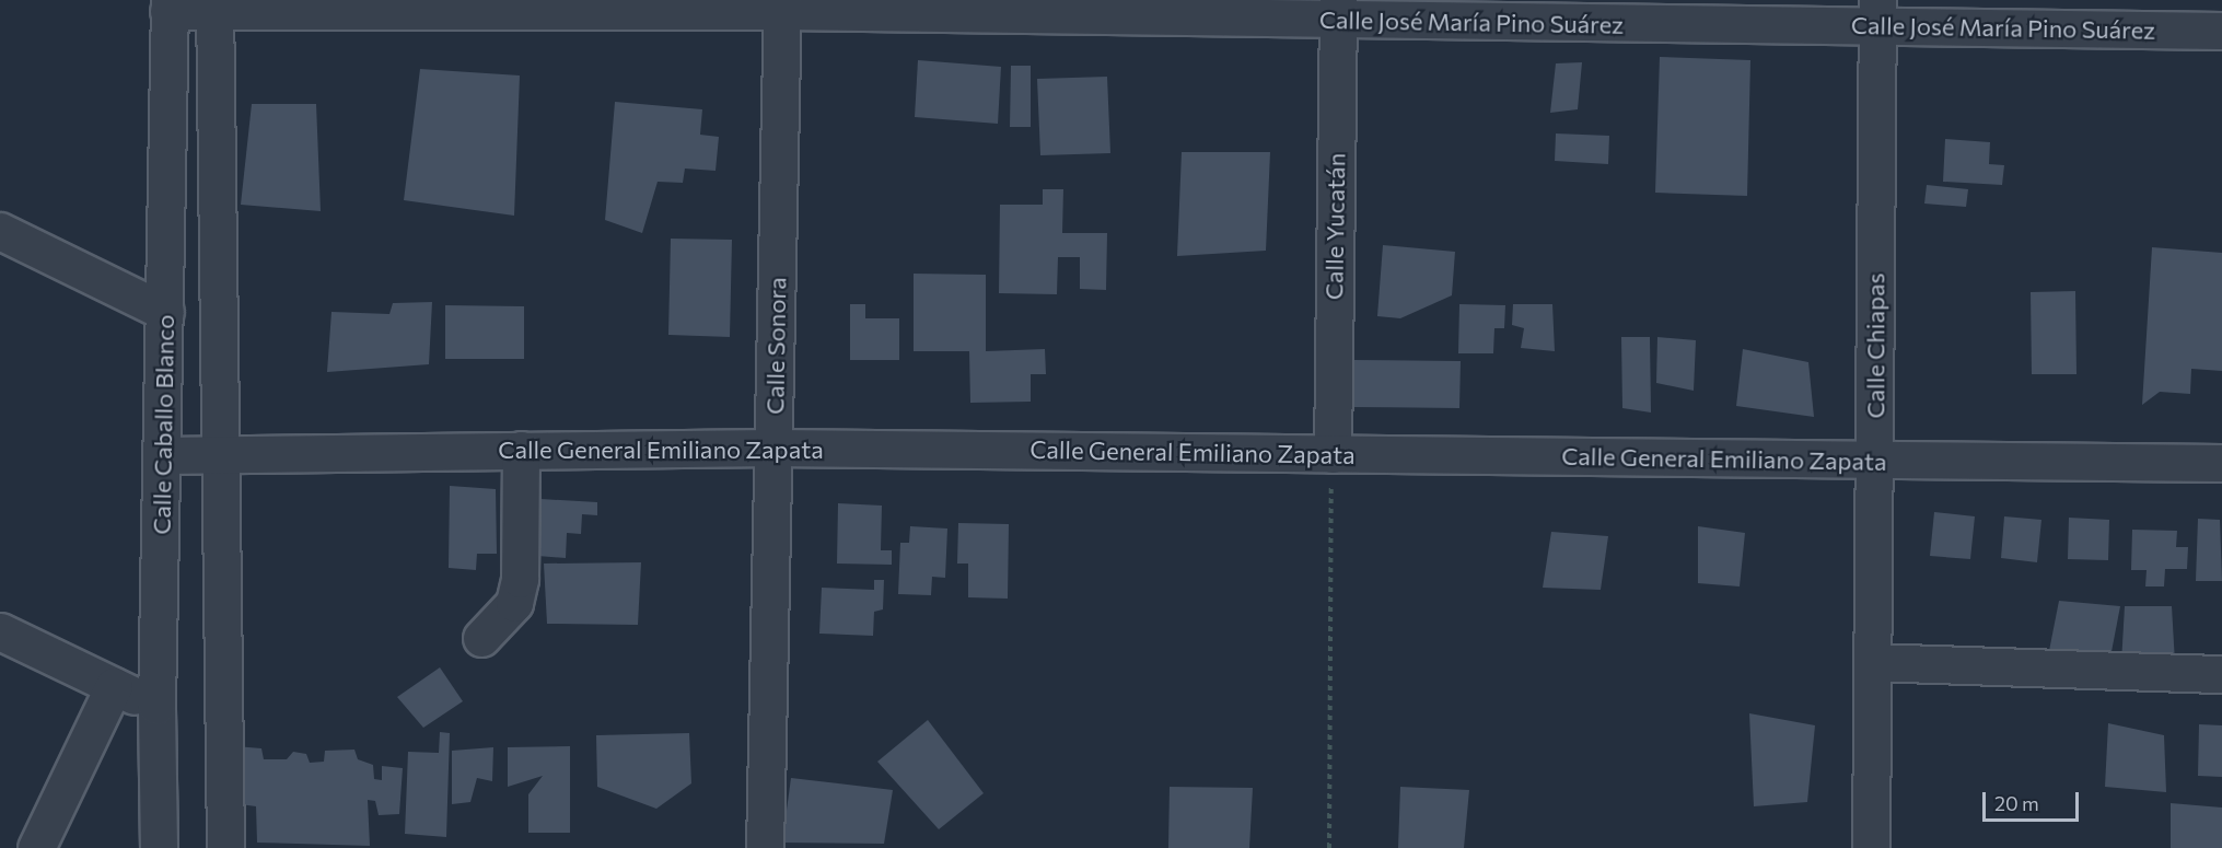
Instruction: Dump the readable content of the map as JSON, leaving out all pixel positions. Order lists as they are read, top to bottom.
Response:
{
  "streets": {
    "street": [
      "Calle José María Pino Suárez",
      "Calle Yucatán",
      "Calle Sonora",
      "Calle Chiapas",
      "Calle Caballo Blanco",
      "Calle General Emiliano Zapata"
    ]
  },
  "crossings": [
    ["Calle José María Pino Suárez", "Calle Yucatán"],
    ["Calle José María Pino Suárez", "Calle Sonora"],
    ["Calle José María Pino Suárez", "Calle Chiapas"],
    ["Calle José María Pino Suárez", "Calle Caballo Blanco"],
    ["Calle Yucatán", "Calle General Emiliano Zapata"],
    ["Calle Sonora", "Calle General Emiliano Zapata"],
    ["Calle Chiapas", "Calle General Emiliano Zapata"],
    ["Calle Caballo Blanco", "Calle General Emiliano Zapata"]
  ],
  "scale_bar": "20 m"
}
